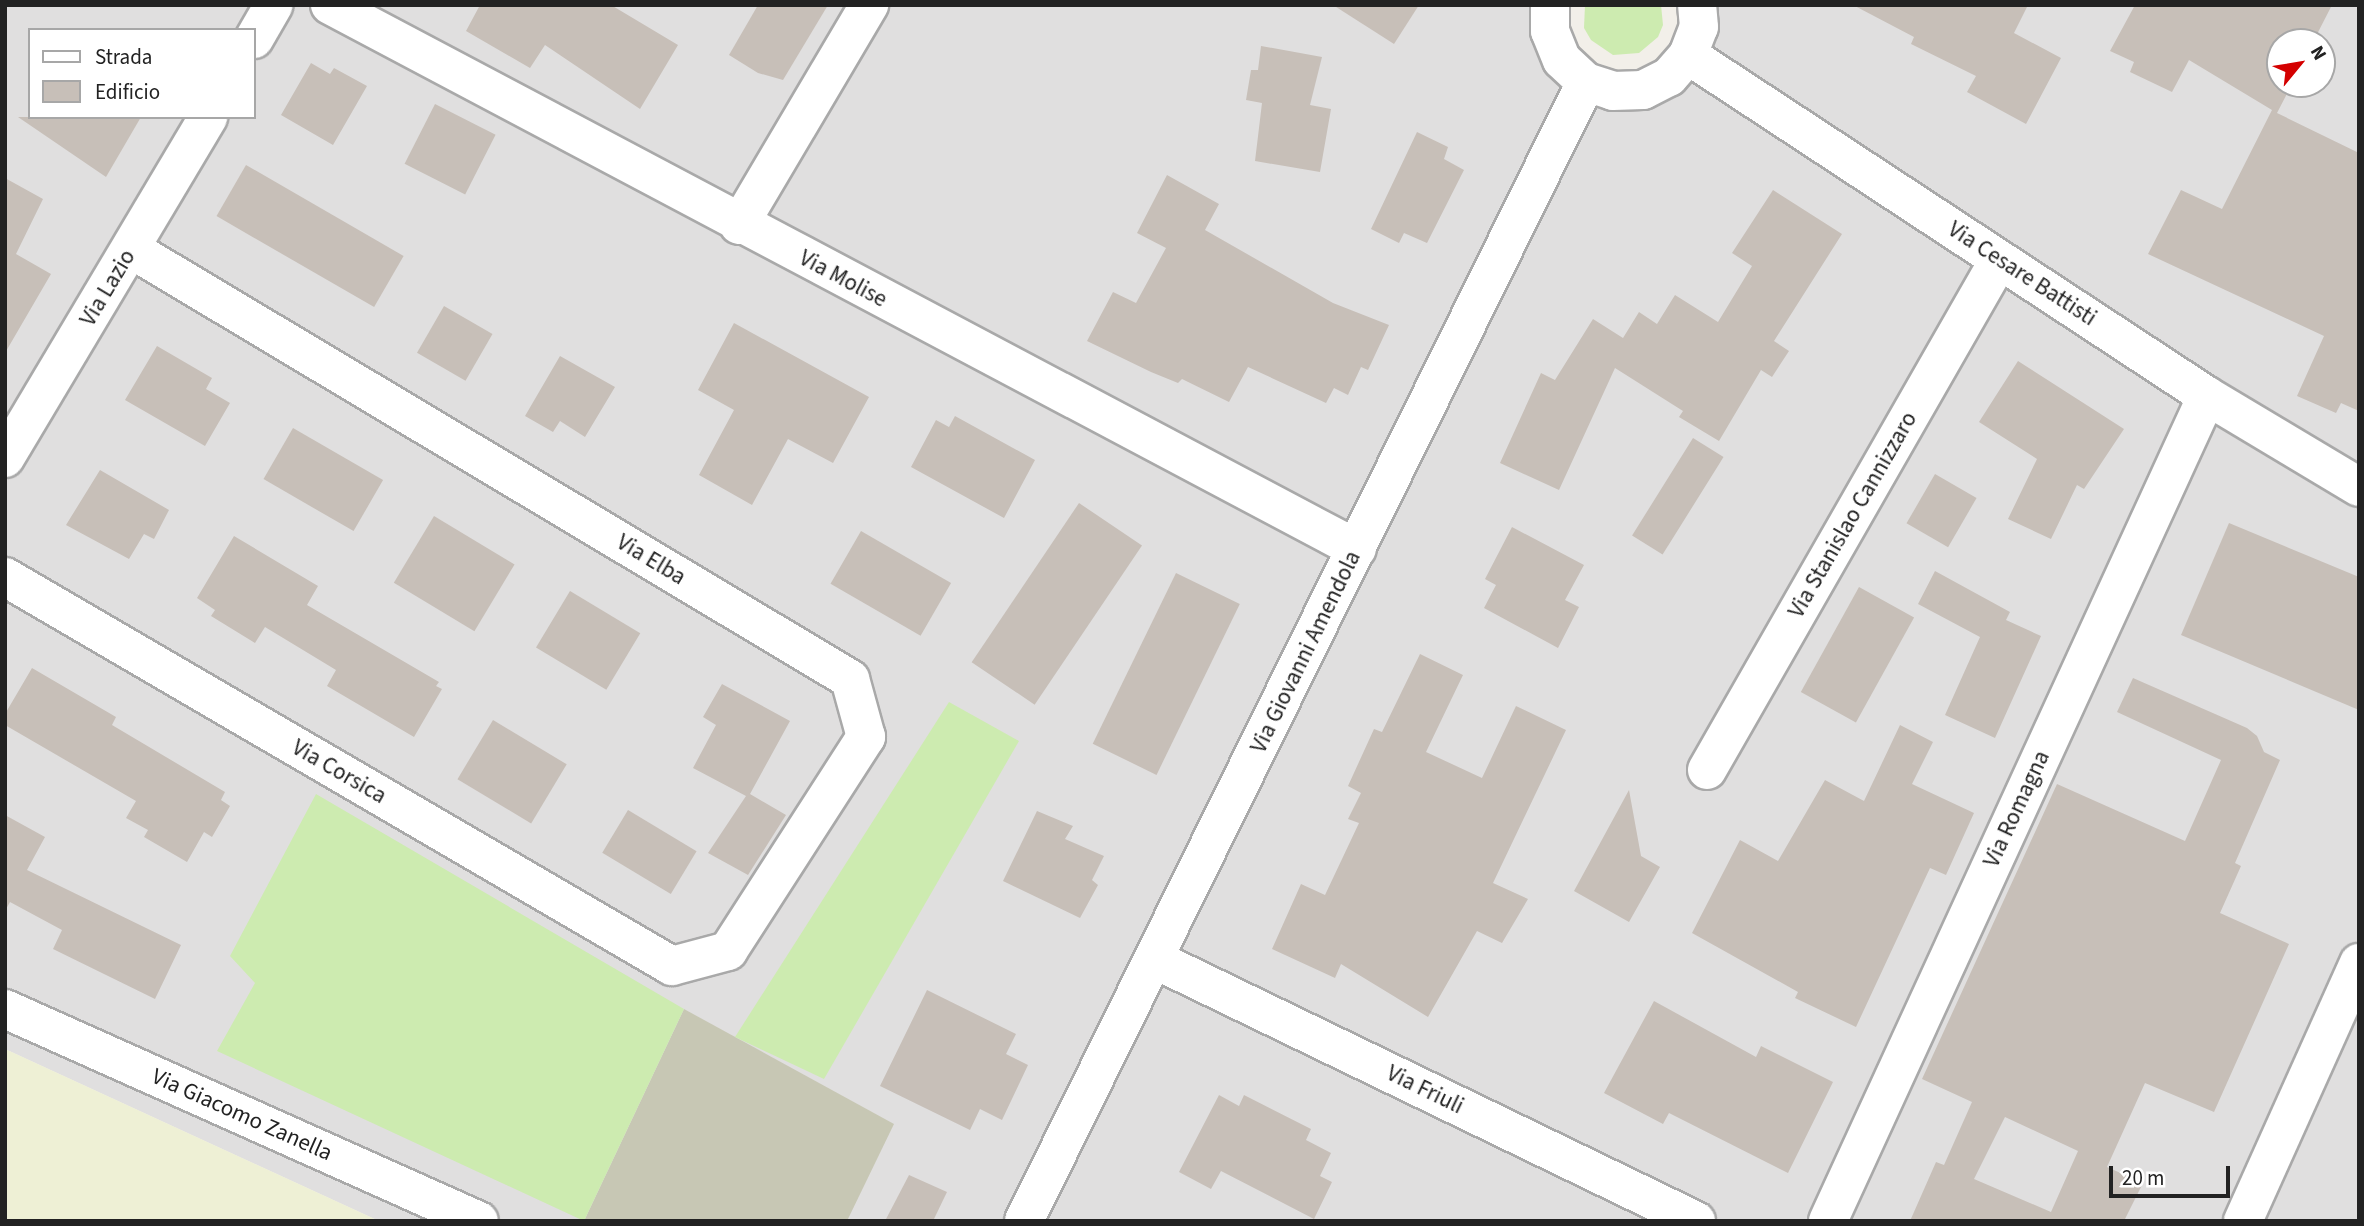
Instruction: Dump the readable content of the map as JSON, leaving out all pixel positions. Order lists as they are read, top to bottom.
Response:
{
  "streets": {
    "street": [
      "Via Cesare Battisti",
      "Via Molise",
      "Via Lazio",
      "Via Stanislao Cannizzaro",
      "Via Elba",
      "Via Giovanni Amendola",
      "Via Corsica",
      "Via Romagna",
      "Via Friuli",
      "Via Giacomo Zanella"
    ]
  },
  "crossings": [
    ["Via Cesare Battisti", "Via Stanislao Cannizzaro"],
    ["Via Cesare Battisti", "Via Romagna"],
    ["Via Molise", "Via Giovanni Amendola"],
    ["Via Lazio", "Via Elba"],
    ["Via Elba", "Via Corsica"],
    ["Via Giovanni Amendola", "Via Friuli"]
  ],
  "legend": ["Strada", "Edificio"],
  "scale_bar": "20 m",
  "north": "top right"
}
